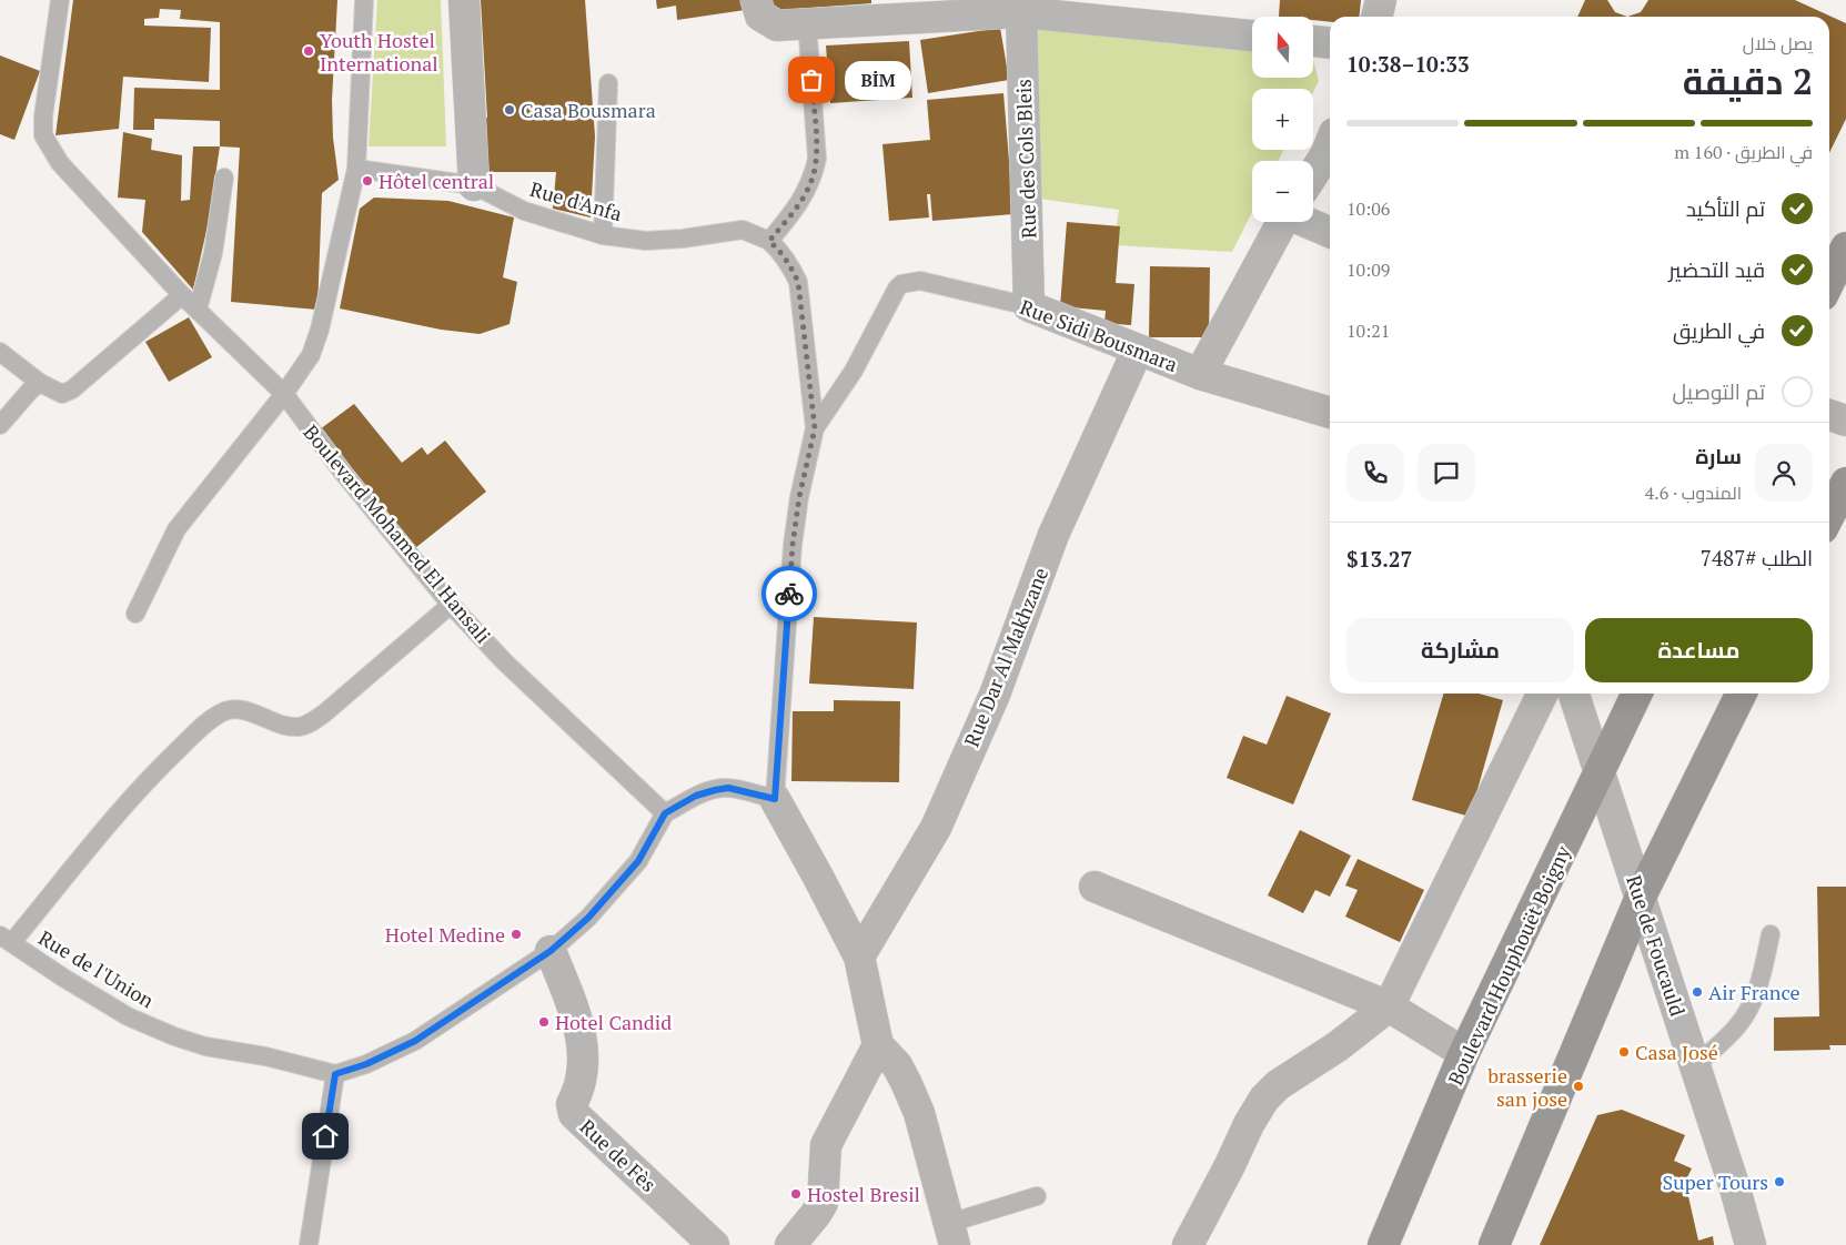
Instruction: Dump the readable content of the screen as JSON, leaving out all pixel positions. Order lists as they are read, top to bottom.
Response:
{
  "streets": {
    "main road": ["Boulevard Houphouët Boigny"],
    "street": [
      "Rue des Cols Bleis",
      "Rue Sidi Bousmara",
      "Rue Dar Al Makhzane",
      "Rue de Foucauld",
      "Rue de Fès"
    ],
    "lane": ["Rue d'Anfa", "Boulevard Mohamed El Hansali", "Rue de l'Union"]
  },
  "crossings": [
    ["Rue des Cols Bleis", "Rue Sidi Bousmara"],
    ["Rue Sidi Bousmara", "Rue Dar Al Makhzane"],
    ["Rue de Foucauld", "Boulevard Houphouët Boigny"]
  ],
  "places": [
    "Youth Hostel International",
    "BİM",
    "Casa Bousmara",
    "Hôtel central",
    "Hotel Medine",
    "Air France",
    "Hotel Candid",
    "Casa José",
    "brasserie san jose",
    "Super Tours",
    "Hostel Bresil"
  ],
  "north": "top",
  "page": {
    "map_buttons": ["+", "−"],
    "heading": ["2 دقيقة", "يصل خلال", "10:33–10:38"],
    "panel": [
      "سارة",
      "المندوب · 4.6",
      "الطلب #7487",
      "$13.27"
    ],
    "bubble": "BİM",
    "bar": "في الطريق · 160 m",
    "list": [
      ["تم التأكيد", "10:06"],
      ["قيد التحضير", "10:09"],
      ["في الطريق", "10:21"],
      "تم التوصيل"
    ],
    "buttons": ["مساعدة", "مشاركة"]
  }
}
